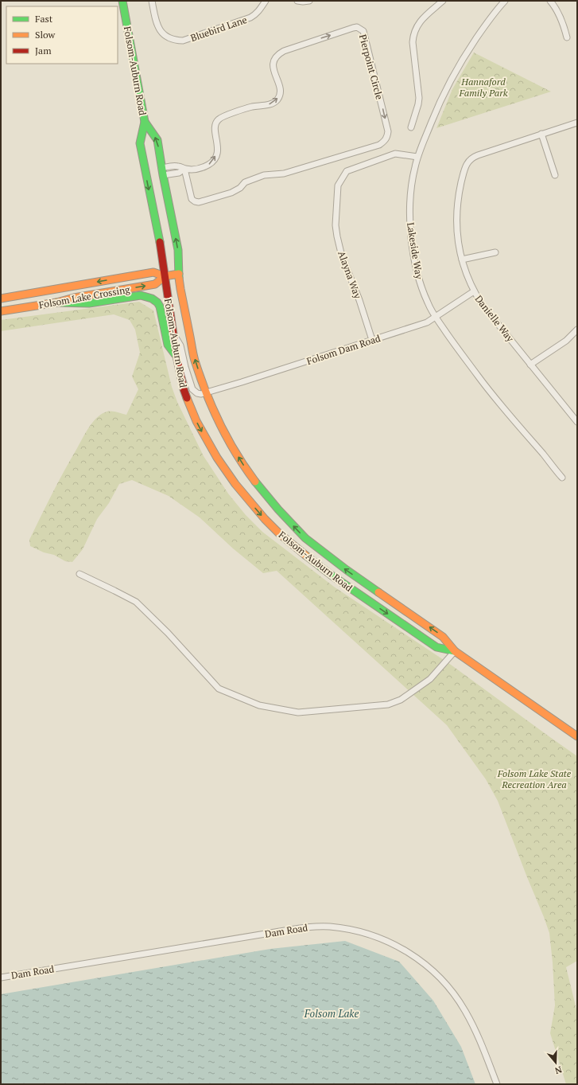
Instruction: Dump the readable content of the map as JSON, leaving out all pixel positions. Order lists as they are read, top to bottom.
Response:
{
  "streets": {
    "main road": ["Folsom-Auburn Road", "Folsom Lake Crossing"],
    "street": [
      "Bluebird Lane",
      "Pierpoint Circle",
      "Lakeside Way",
      "Alayna Way",
      "Danielle Way",
      "Folsom Dam Road",
      "Dam Road"
    ]
  },
  "crossings": [
    ["Pierpoint Circle", "Folsom-Auburn Road"],
    ["Folsom-Auburn Road", "Folsom Lake Crossing"],
    ["Folsom-Auburn Road", "Folsom Dam Road"],
    ["Lakeside Way", "Alayna Way"],
    ["Lakeside Way", "Folsom Dam Road"],
    ["Alayna Way", "Folsom Dam Road"],
    ["Danielle Way", "Folsom Dam Road"]
  ],
  "water": ["Folsom Lake"],
  "parks": ["Hannaford Family Park", "Folsom Lake State Recreation Area"],
  "legend": ["Fast", "Slow", "Jam"],
  "north": "bottom"
}
